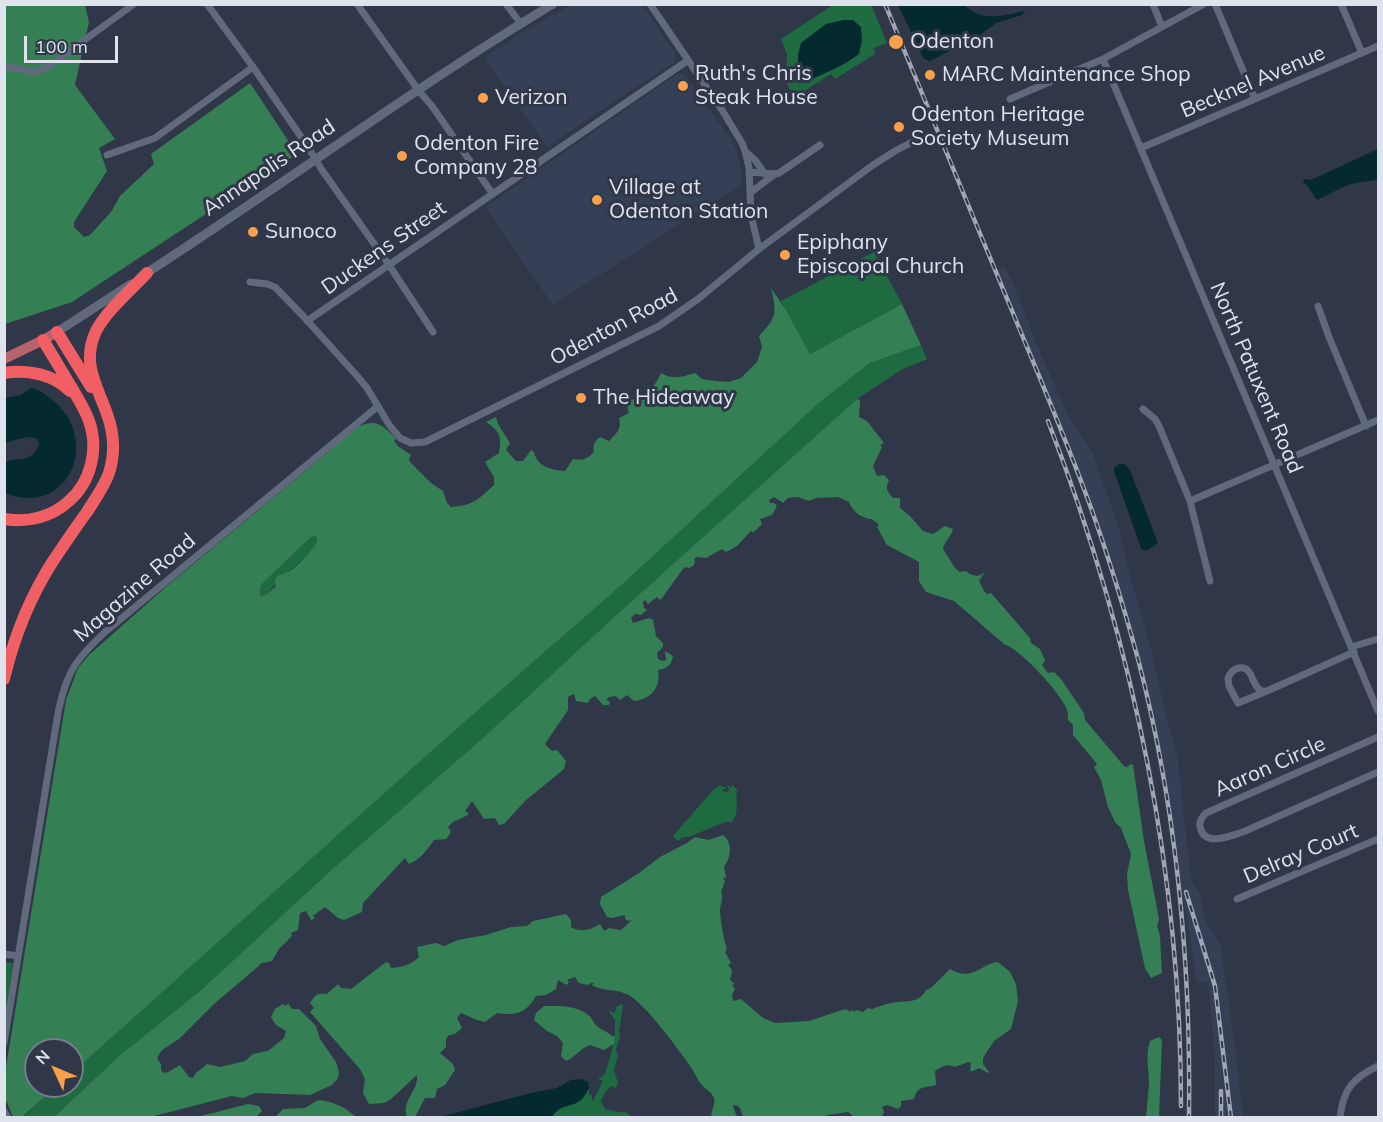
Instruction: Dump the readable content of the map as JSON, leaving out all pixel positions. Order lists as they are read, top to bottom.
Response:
{
  "streets": {
    "main road": ["Annapolis Road"],
    "street": [
      "Becknel Avenue",
      "Duckens Street",
      "Odenton Road",
      "North Patuxent Road",
      "Magazine Road",
      "Aaron Circle",
      "Delray Court"
    ]
  },
  "crossings": [
    ["Becknel Avenue", "North Patuxent Road"],
    ["Duckens Street", "Odenton Road"],
    ["Odenton Road", "Magazine Road"]
  ],
  "places": [
    "Odenton",
    "MARC Maintenance Shop",
    "Ruth's Chris Steak House",
    "Verizon",
    "Odenton Heritage Society Museum",
    "Odenton Fire Company 28",
    "Village at Odenton Station",
    "Sunoco",
    "Epiphany Episcopal Church",
    "The Hideaway"
  ],
  "scale_bar": "100 m",
  "north": "top left"
}
